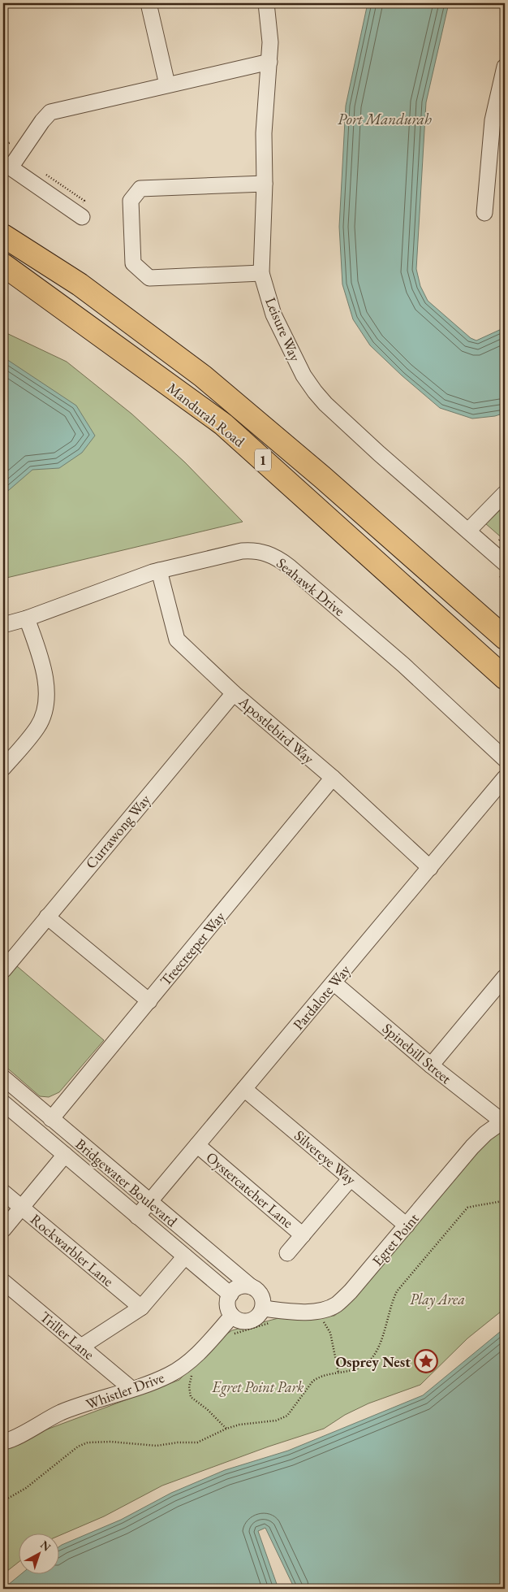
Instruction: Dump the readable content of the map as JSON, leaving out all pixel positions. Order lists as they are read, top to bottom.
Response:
{
  "streets": {
    "highway": ["Mandurah Road", "1"],
    "street": [
      "Leisure Way",
      "Seahawk Drive",
      "Apostlebird Way",
      "Currawong Way",
      "Treecreeper Way",
      "Pardalote Way",
      "Spinebill Street",
      "Silvereye Way",
      "Bridgewater Boulevard",
      "Oystercatcher Lane",
      "Egret Point",
      "Rockwarbler Lane",
      "Triller Lane",
      "Whistler Drive"
    ]
  },
  "crossings": [
    ["Seahawk Drive", "Apostlebird Way"],
    ["Apostlebird Way", "Currawong Way"],
    ["Apostlebird Way", "Treecreeper Way"],
    ["Apostlebird Way", "Pardalote Way"],
    ["Treecreeper Way", "Bridgewater Boulevard"],
    ["Pardalote Way", "Spinebill Street"],
    ["Pardalote Way", "Silvereye Way"],
    ["Pardalote Way", "Bridgewater Boulevard"],
    ["Pardalote Way", "Oystercatcher Lane"],
    ["Spinebill Street", "Egret Point"],
    ["Silvereye Way", "Oystercatcher Lane"],
    ["Silvereye Way", "Egret Point"],
    ["Bridgewater Boulevard", "Egret Point"],
    ["Bridgewater Boulevard", "Whistler Drive"],
    ["Egret Point", "Whistler Drive"],
    ["Triller Lane", "Whistler Drive"]
  ],
  "water": ["Port Mandurah"],
  "parks": ["Play Area", "Egret Point Park"],
  "places": {
    "place": ["Osprey Nest"]
  },
  "north": "top right"
}
